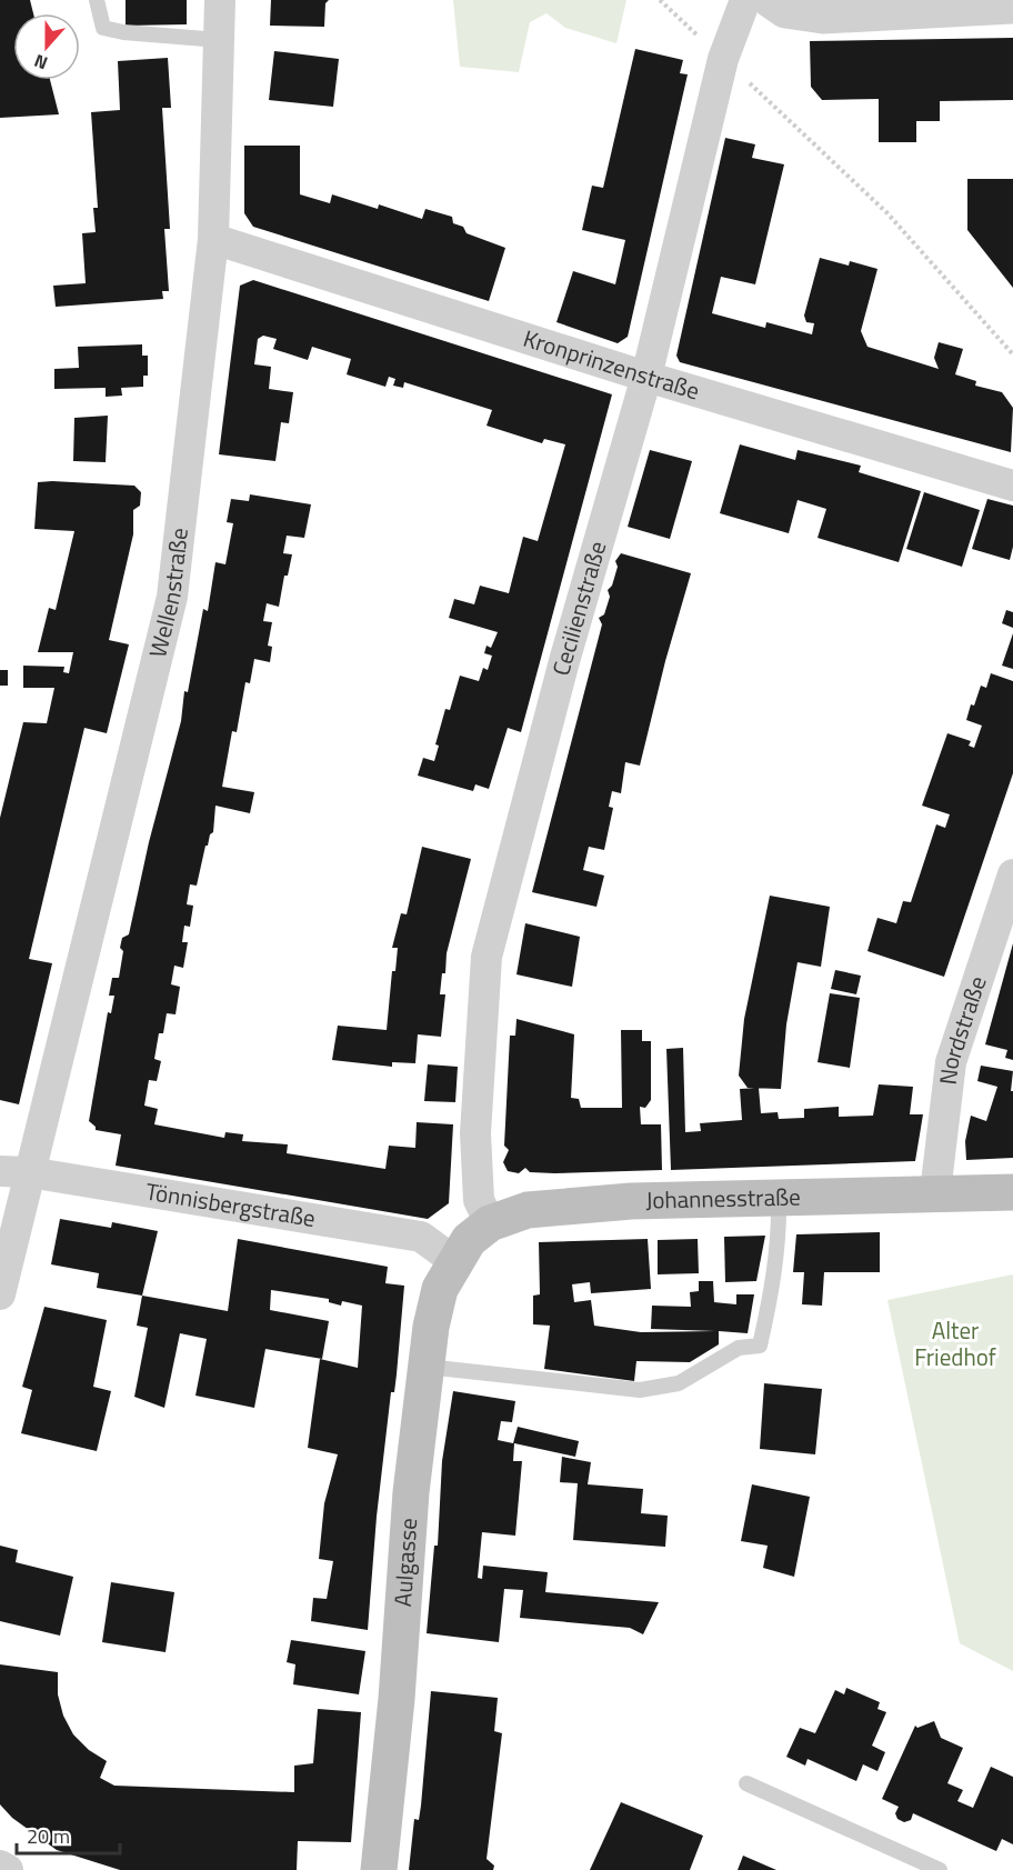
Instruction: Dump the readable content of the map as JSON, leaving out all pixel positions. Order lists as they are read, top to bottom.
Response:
{
  "streets": {
    "main road": ["Johannesstraße", "Aulgasse"],
    "street": [
      "Kronprinzenstraße",
      "Wellenstraße",
      "Cecilienstraße",
      "Nordstraße",
      "Tönnisbergstraße"
    ]
  },
  "crossings": [
    ["Kronprinzenstraße", "Wellenstraße"],
    ["Kronprinzenstraße", "Cecilienstraße"],
    ["Wellenstraße", "Tönnisbergstraße"],
    ["Cecilienstraße", "Johannesstraße"],
    ["Nordstraße", "Johannesstraße"],
    ["Johannesstraße", "Tönnisbergstraße"],
    ["Johannesstraße", "Aulgasse"],
    ["Tönnisbergstraße", "Aulgasse"]
  ],
  "parks": ["Alter Friedhof"],
  "scale_bar": "20 m",
  "north": "bottom"
}
